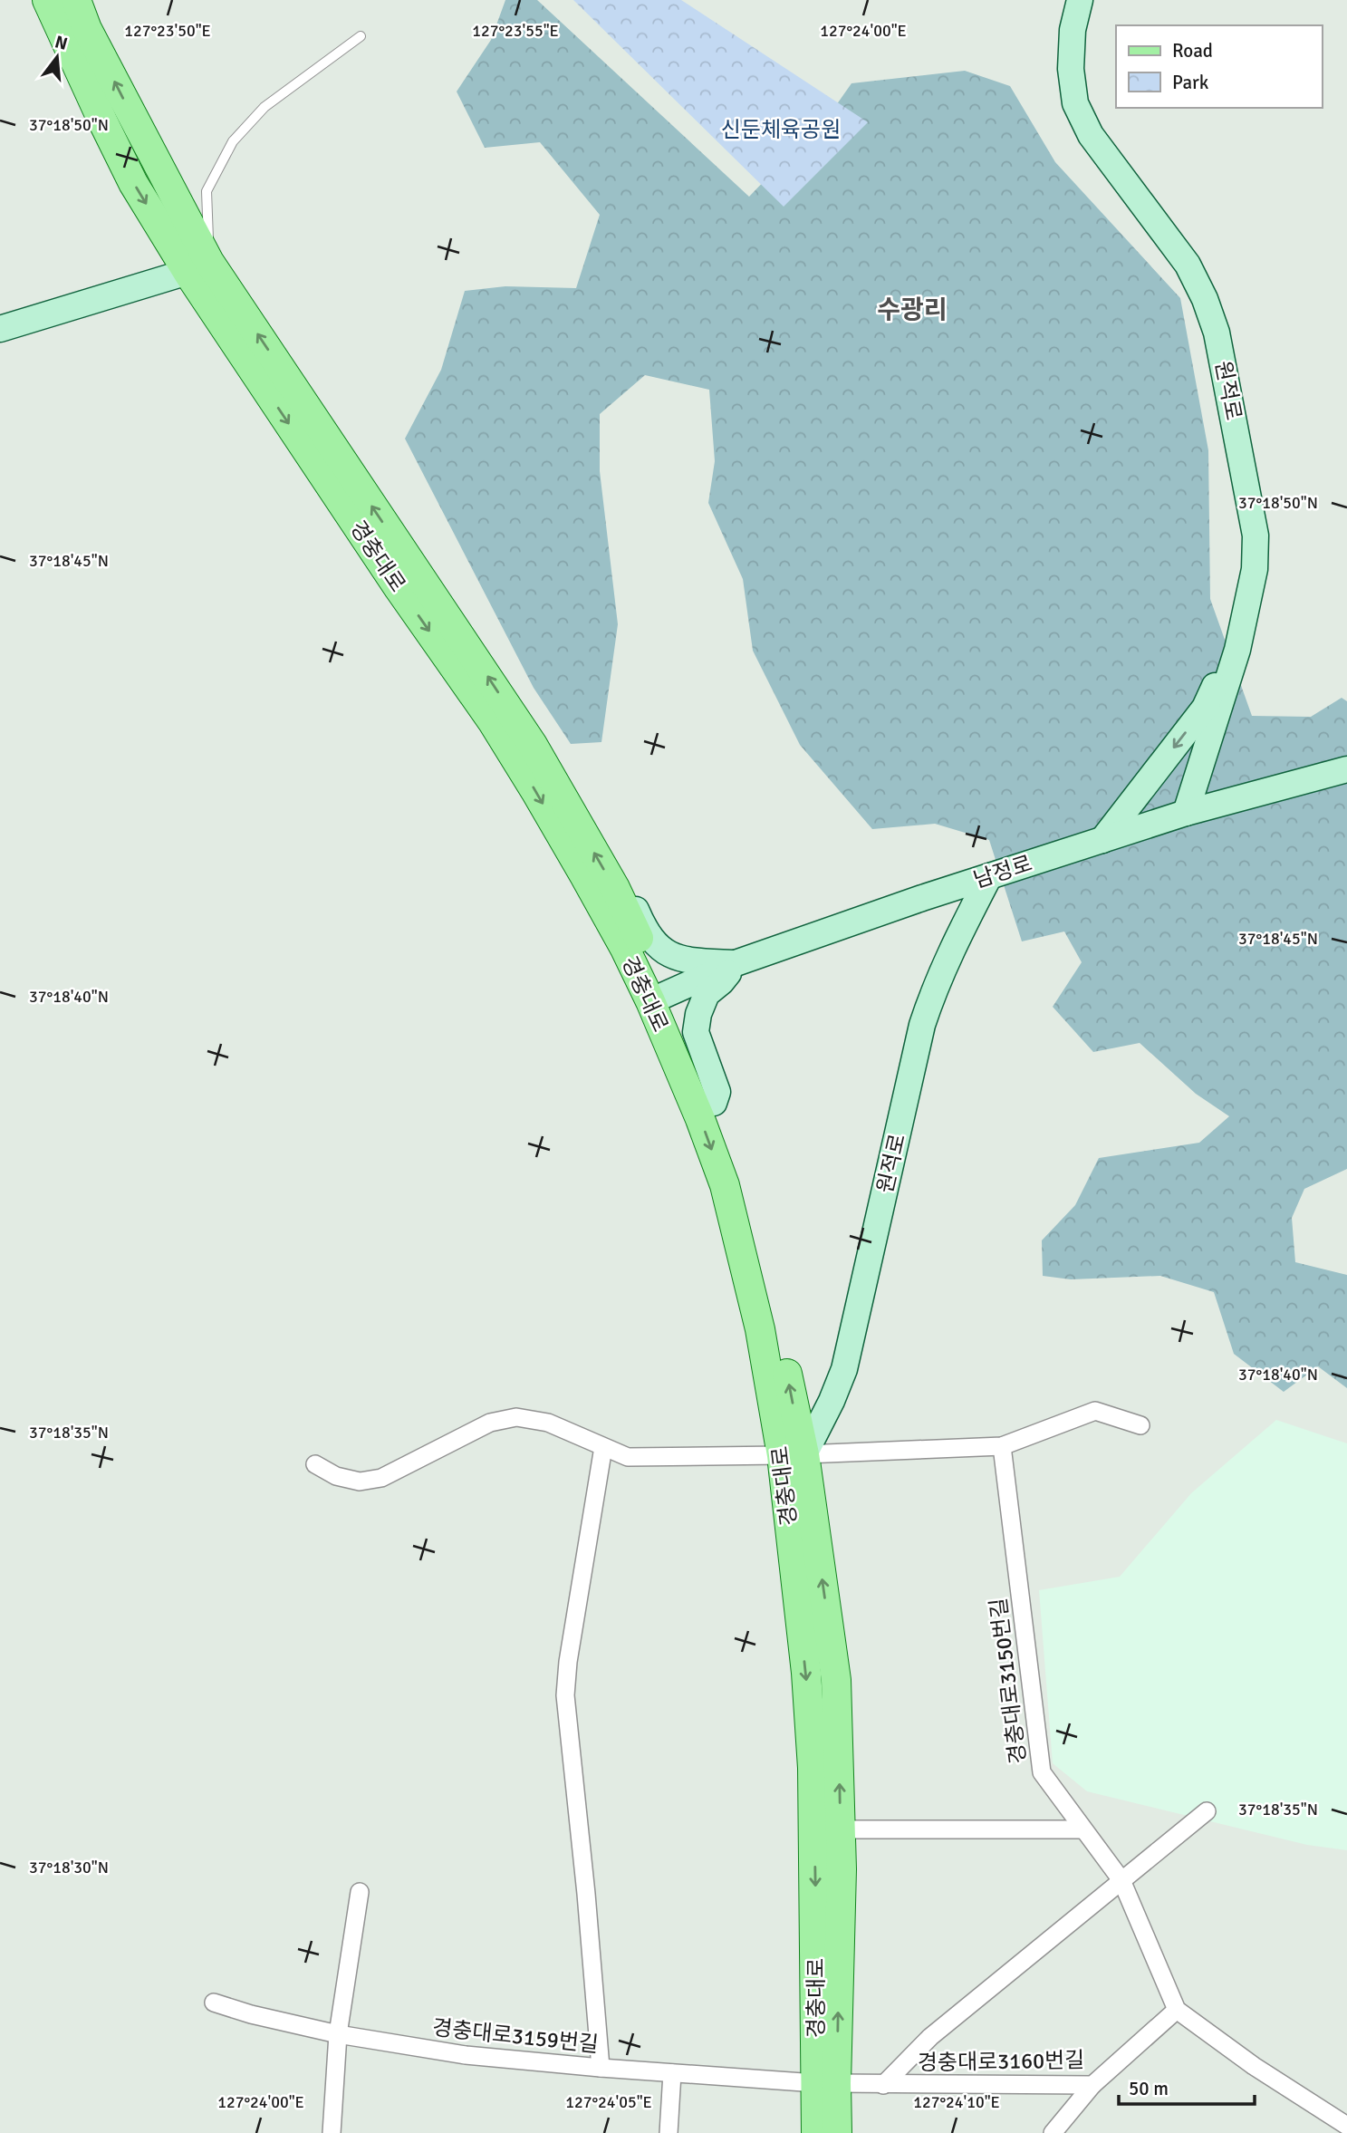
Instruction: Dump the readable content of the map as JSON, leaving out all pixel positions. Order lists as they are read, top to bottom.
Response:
{
  "streets": {
    "main road": ["경충대로"],
    "street": [
      "원적로",
      "남정로",
      "경충대로3150번길",
      "경충대로3159번길",
      "경충대로3160번길"
    ]
  },
  "crossings": [
    ["원적로", "경충대로"],
    ["원적로", "남정로"],
    ["경충대로", "남정로"],
    ["경충대로", "경충대로3159번길"],
    ["경충대로", "경충대로3160번길"],
    ["경충대로3150번길", "경충대로3160번길"],
    ["경충대로3159번길", "경충대로3160번길"]
  ],
  "districts": ["수광리"],
  "parks": ["신둔체육공원"],
  "legend": ["Road", "Park"],
  "scale_bar": "50 m",
  "north": "top",
  "coordinates": [
    "127°23'50\"E",
    "127°23'55\"E",
    "127°24'00\"E",
    "37°18'50\"N",
    "37°18'45\"N",
    "37°18'40\"N",
    "37°18'35\"N",
    "37°18'30\"N",
    "127°24'05\"E",
    "127°24'10\"E"
  ]
}
